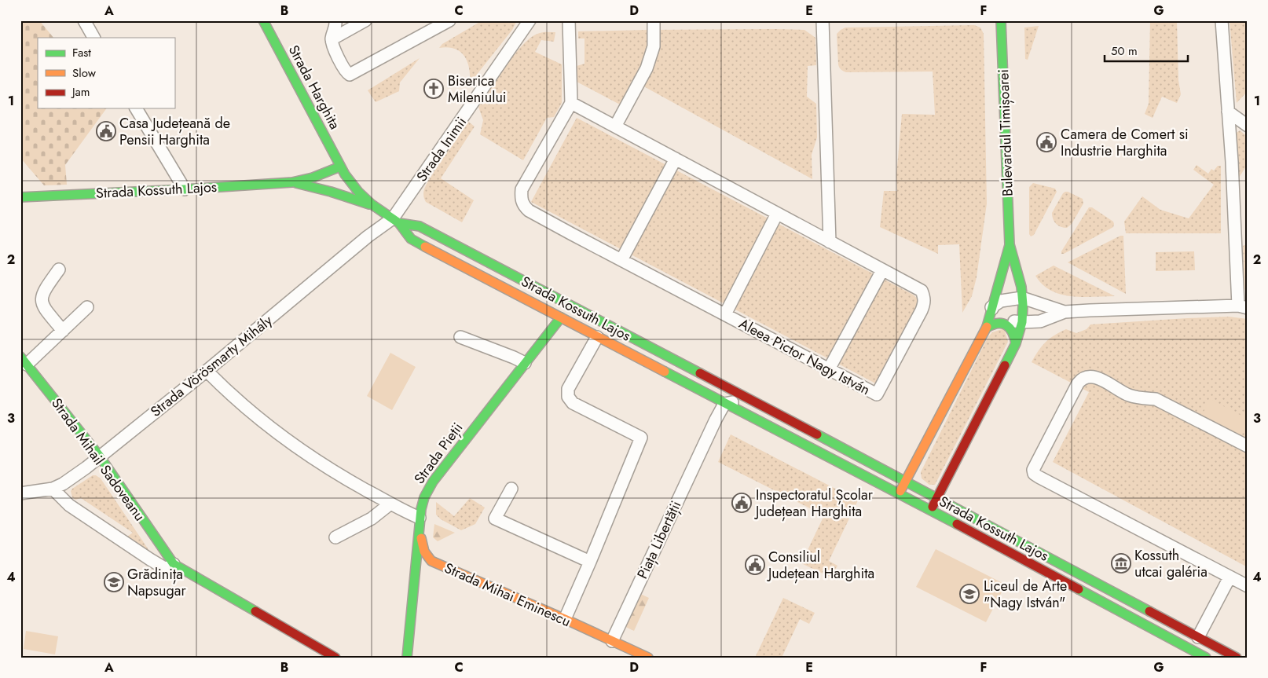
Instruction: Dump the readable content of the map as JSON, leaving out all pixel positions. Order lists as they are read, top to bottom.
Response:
{
  "streets": {
    "street": [
      "Strada Harghita",
      "Bulevardul Timișoarei",
      "Strada Inimii",
      "Strada Kossuth Lajos",
      "Aleea Pictor Nagy István",
      "Strada Vörösmarty Mihály",
      "Strada Pieții",
      "Strada Mihail Sadoveanu",
      "Piața Libertății",
      "Strada Mihai Eminescu"
    ]
  },
  "crossings": [
    ["Strada Harghita", "Strada Kossuth Lajos"],
    ["Bulevardul Timișoarei", "Strada Kossuth Lajos"],
    ["Strada Inimii", "Strada Kossuth Lajos"],
    ["Strada Inimii", "Strada Vörösmarty Mihály"],
    ["Strada Kossuth Lajos", "Strada Vörösmarty Mihály"],
    ["Strada Kossuth Lajos", "Strada Pieții"],
    ["Strada Kossuth Lajos", "Piața Libertății"],
    ["Strada Vörösmarty Mihály", "Strada Mihail Sadoveanu"],
    ["Strada Pieții", "Strada Mihai Eminescu"],
    ["Piața Libertății", "Strada Mihai Eminescu"]
  ],
  "places": {
    "church": ["Biserica Mileniului"],
    "public building": [
      "Casa Județeană de Pensii Harghita",
      "Camera de Comert si Industrie Harghita",
      "Inspectoratul Școlar Județean Harghita",
      "Consiliul Județean Harghita"
    ],
    "museum": ["Kossuth utcai galéria"],
    "school or university": ["Grădinița Napsugar", "Liceul de Arte \"Nagy István\""]
  },
  "legend": ["Fast", "Slow", "Jam"],
  "scale_bar": "50 m",
  "grid": {
    "columns": [
      "A",
      "B",
      "C",
      "D",
      "E",
      "F",
      "G"
    ],
    "rows": [
      "1",
      "2",
      "3",
      "4"
    ]
  }
}
